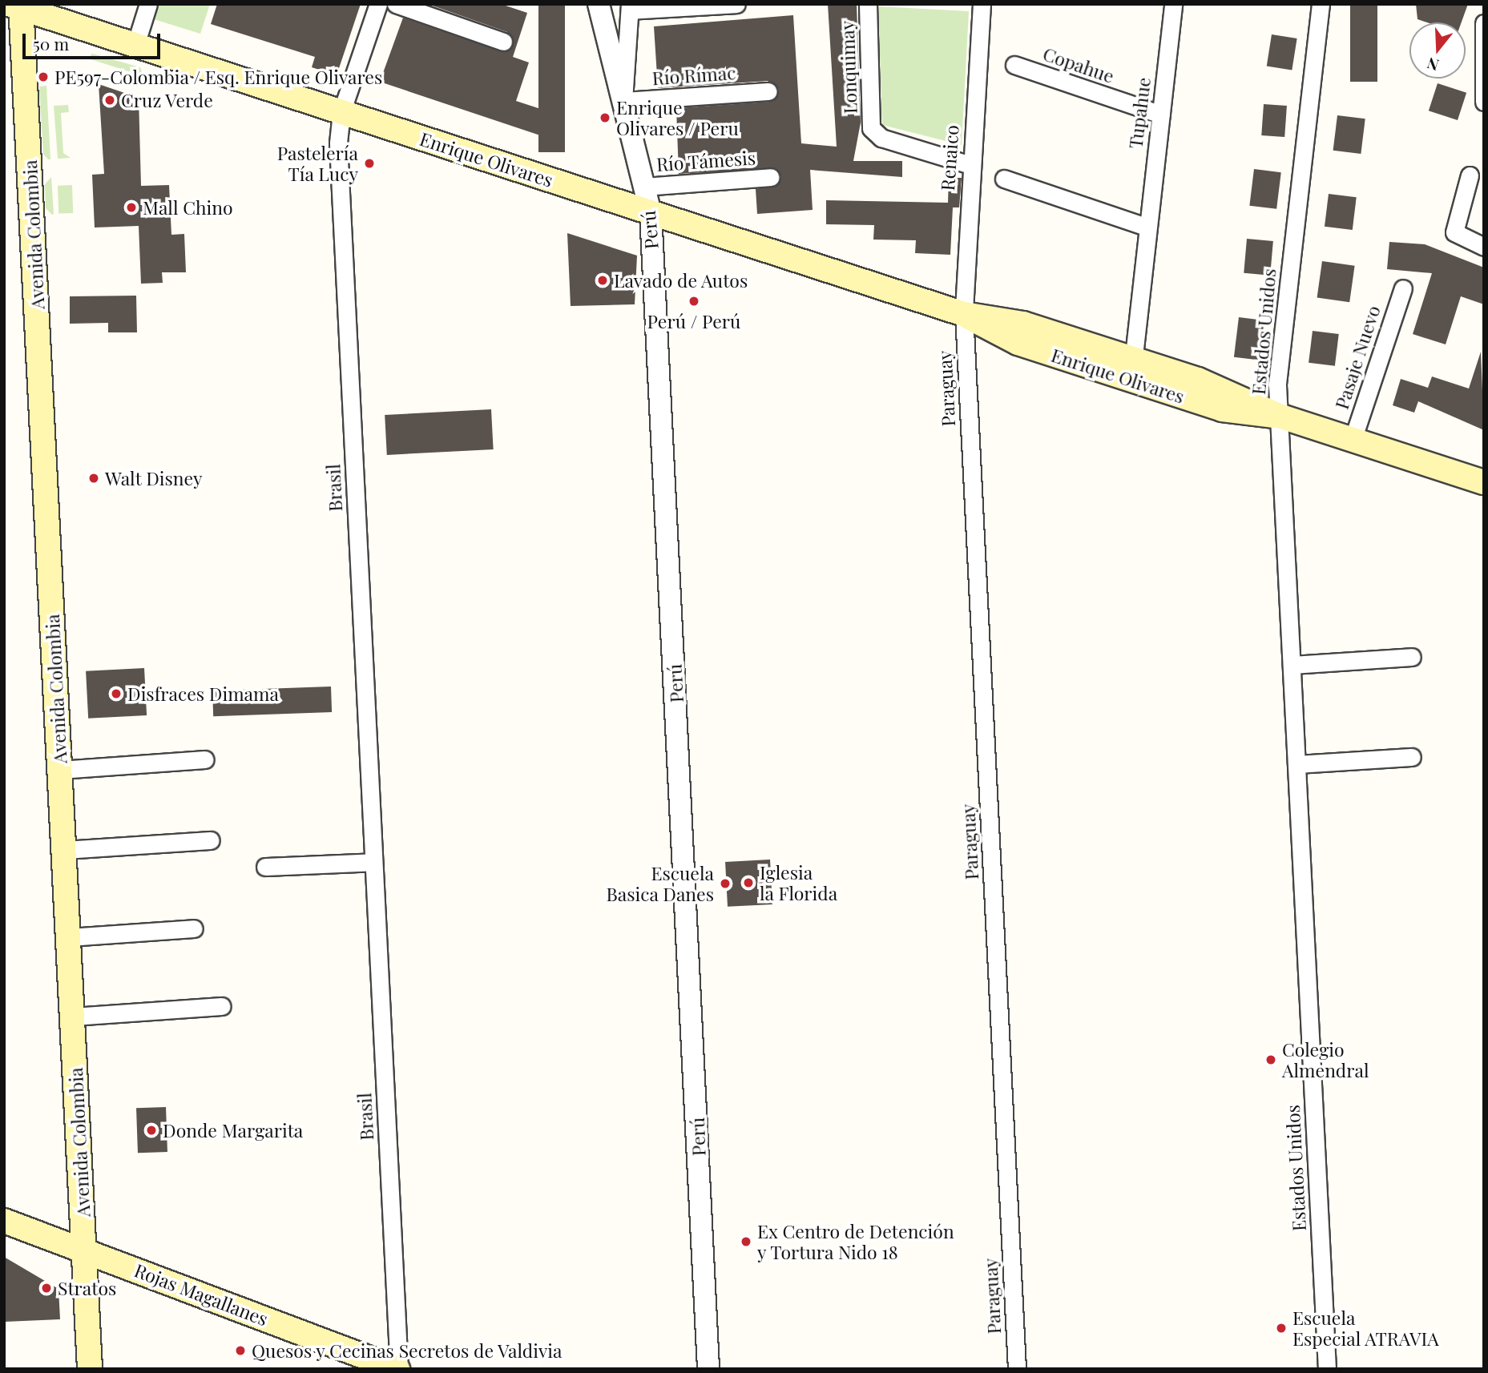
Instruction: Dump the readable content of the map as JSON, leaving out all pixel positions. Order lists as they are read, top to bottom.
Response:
{
  "streets": {
    "main road": ["Enrique Olivares", "Avenida Colombia", "Rojas Magallanes"],
    "street": [
      "Copahue",
      "Lonquimay",
      "Río Rímac",
      "Tupahue",
      "Renaico",
      "Río Támesis",
      "Perú",
      "Estados Unidos",
      "Pasaje Nuevo",
      "Paraguay",
      "Brasil"
    ]
  },
  "crossings": [
    ["Copahue", "Tupahue"],
    ["Lonquimay", "Renaico"],
    ["Río Rímac", "Perú"],
    ["Tupahue", "Enrique Olivares"],
    ["Renaico", "Enrique Olivares"],
    ["Renaico", "Paraguay"],
    ["Enrique Olivares", "Perú"],
    ["Enrique Olivares", "Avenida Colombia"],
    ["Enrique Olivares", "Estados Unidos"],
    ["Enrique Olivares", "Pasaje Nuevo"],
    ["Enrique Olivares", "Paraguay"],
    ["Enrique Olivares", "Brasil"],
    ["Río Támesis", "Perú"],
    ["Avenida Colombia", "Rojas Magallanes"],
    ["Brasil", "Rojas Magallanes"]
  ],
  "places": [
    "PE597-Colombia / Esq. Enrique Olivares",
    "Cruz Verde",
    "Enrique Olivares / Peru",
    "Pastelería Tía Lucy",
    "Mall Chino",
    "Lavado de Autos",
    "Perú / Perú",
    "Walt Disney",
    "Disfraces Dimama",
    "Iglesia la Florida",
    "Escuela Basica Danes",
    "Colegio Almendral",
    "Donde Margarita",
    "Ex Centro de Detención y Tortura Nido 18",
    "Stratos",
    "Escuela Especial ATRAVIA",
    "Quesos y Cecinas Secretos de Valdivia"
  ],
  "scale_bar": "50 m",
  "north": "bottom"
}
